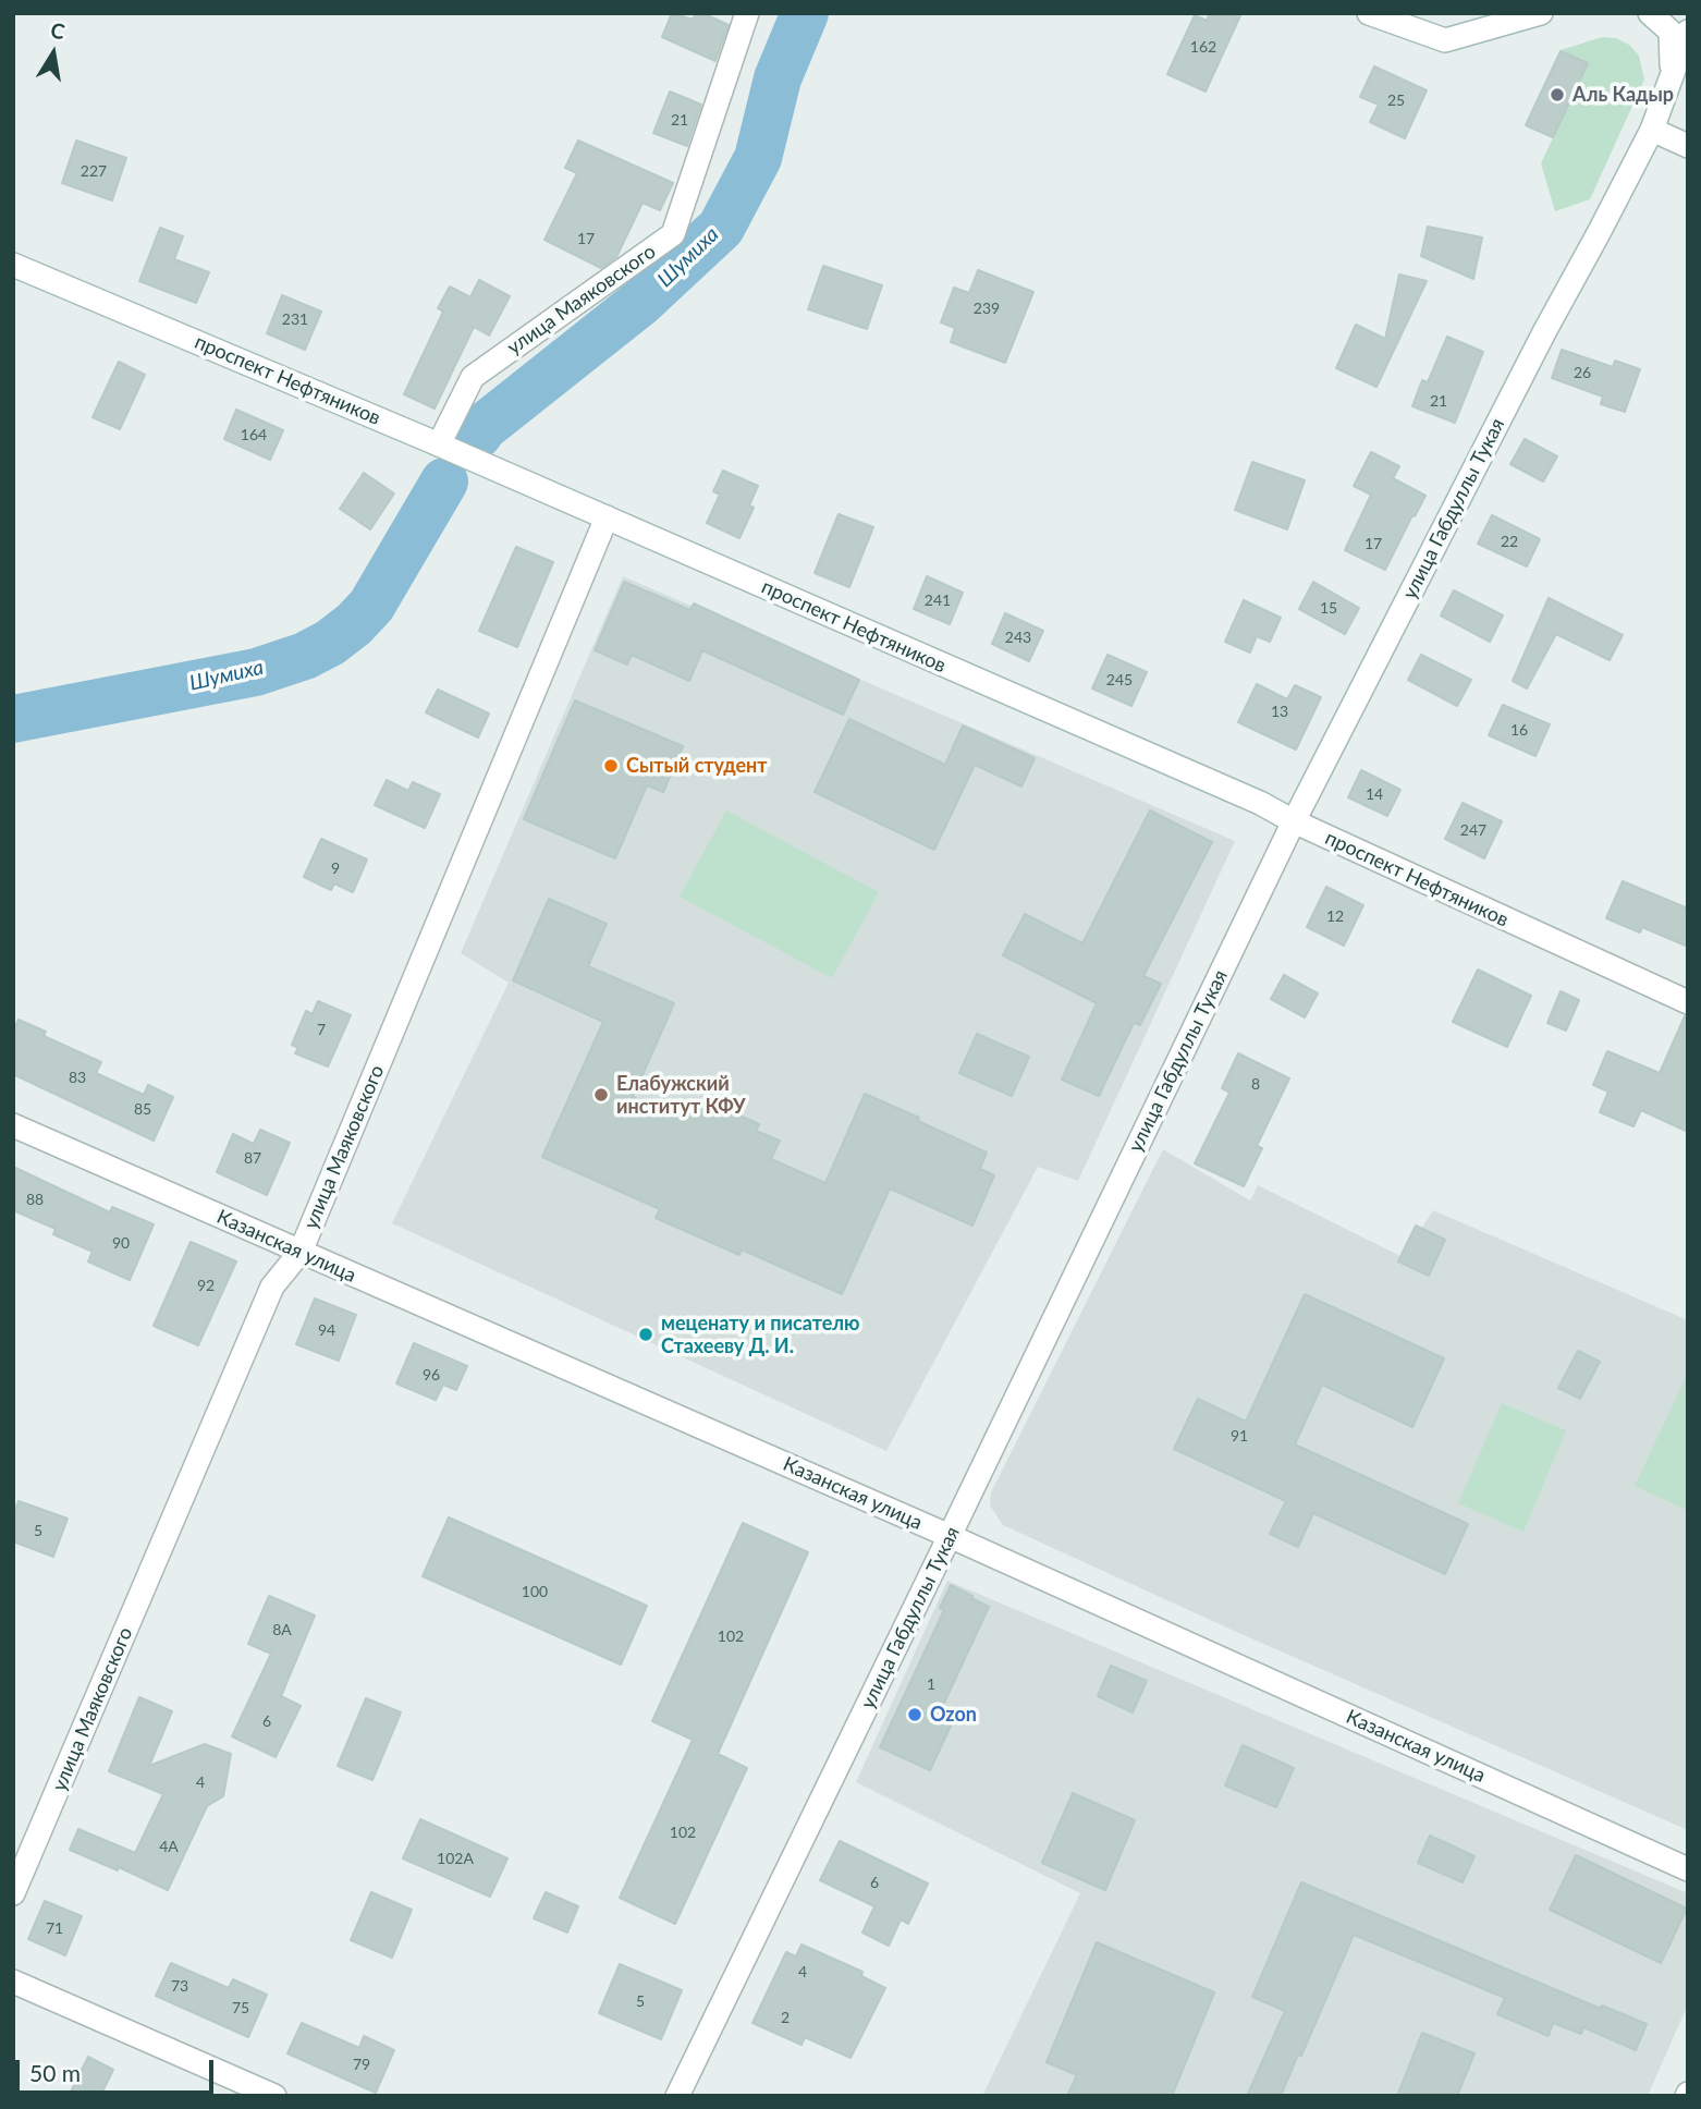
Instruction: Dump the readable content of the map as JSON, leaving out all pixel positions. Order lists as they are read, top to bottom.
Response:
{
  "streets": {
    "street": [
      "улица Маяковского",
      "проспект Нефтяников",
      "улица Габдуллы Тукая",
      "Казанская улица"
    ]
  },
  "crossings": [
    ["улица Маяковского", "проспект Нефтяников"],
    ["улица Маяковского", "Казанская улица"],
    ["проспект Нефтяников", "улица Габдуллы Тукая"],
    ["улица Габдуллы Тукая", "Казанская улица"]
  ],
  "water": ["Шумиха"],
  "places": [
    "Аль Кадыр",
    "Сытый студент",
    "Елабужский институт КФУ",
    "меценату и писателю Стахееву Д. И.",
    "Ozon"
  ],
  "house_numbers": [
    "162",
    "25",
    "21",
    "227",
    "17",
    "239",
    "231",
    "26",
    "21",
    "164",
    "22",
    "17",
    "241",
    "15",
    "243",
    "245",
    "13",
    "16",
    "14",
    "247",
    "9",
    "12",
    "7",
    "83",
    "8",
    "85",
    "87",
    "88",
    "90",
    "92",
    "94",
    "96",
    "91",
    "5",
    "100",
    "8А",
    "102",
    "1",
    "6",
    "4",
    "102",
    "4А",
    "102А",
    "6",
    "71",
    "4",
    "73",
    "5",
    "75",
    "2",
    "79"
  ],
  "scale_bar": "50 m",
  "north": "top"
}
